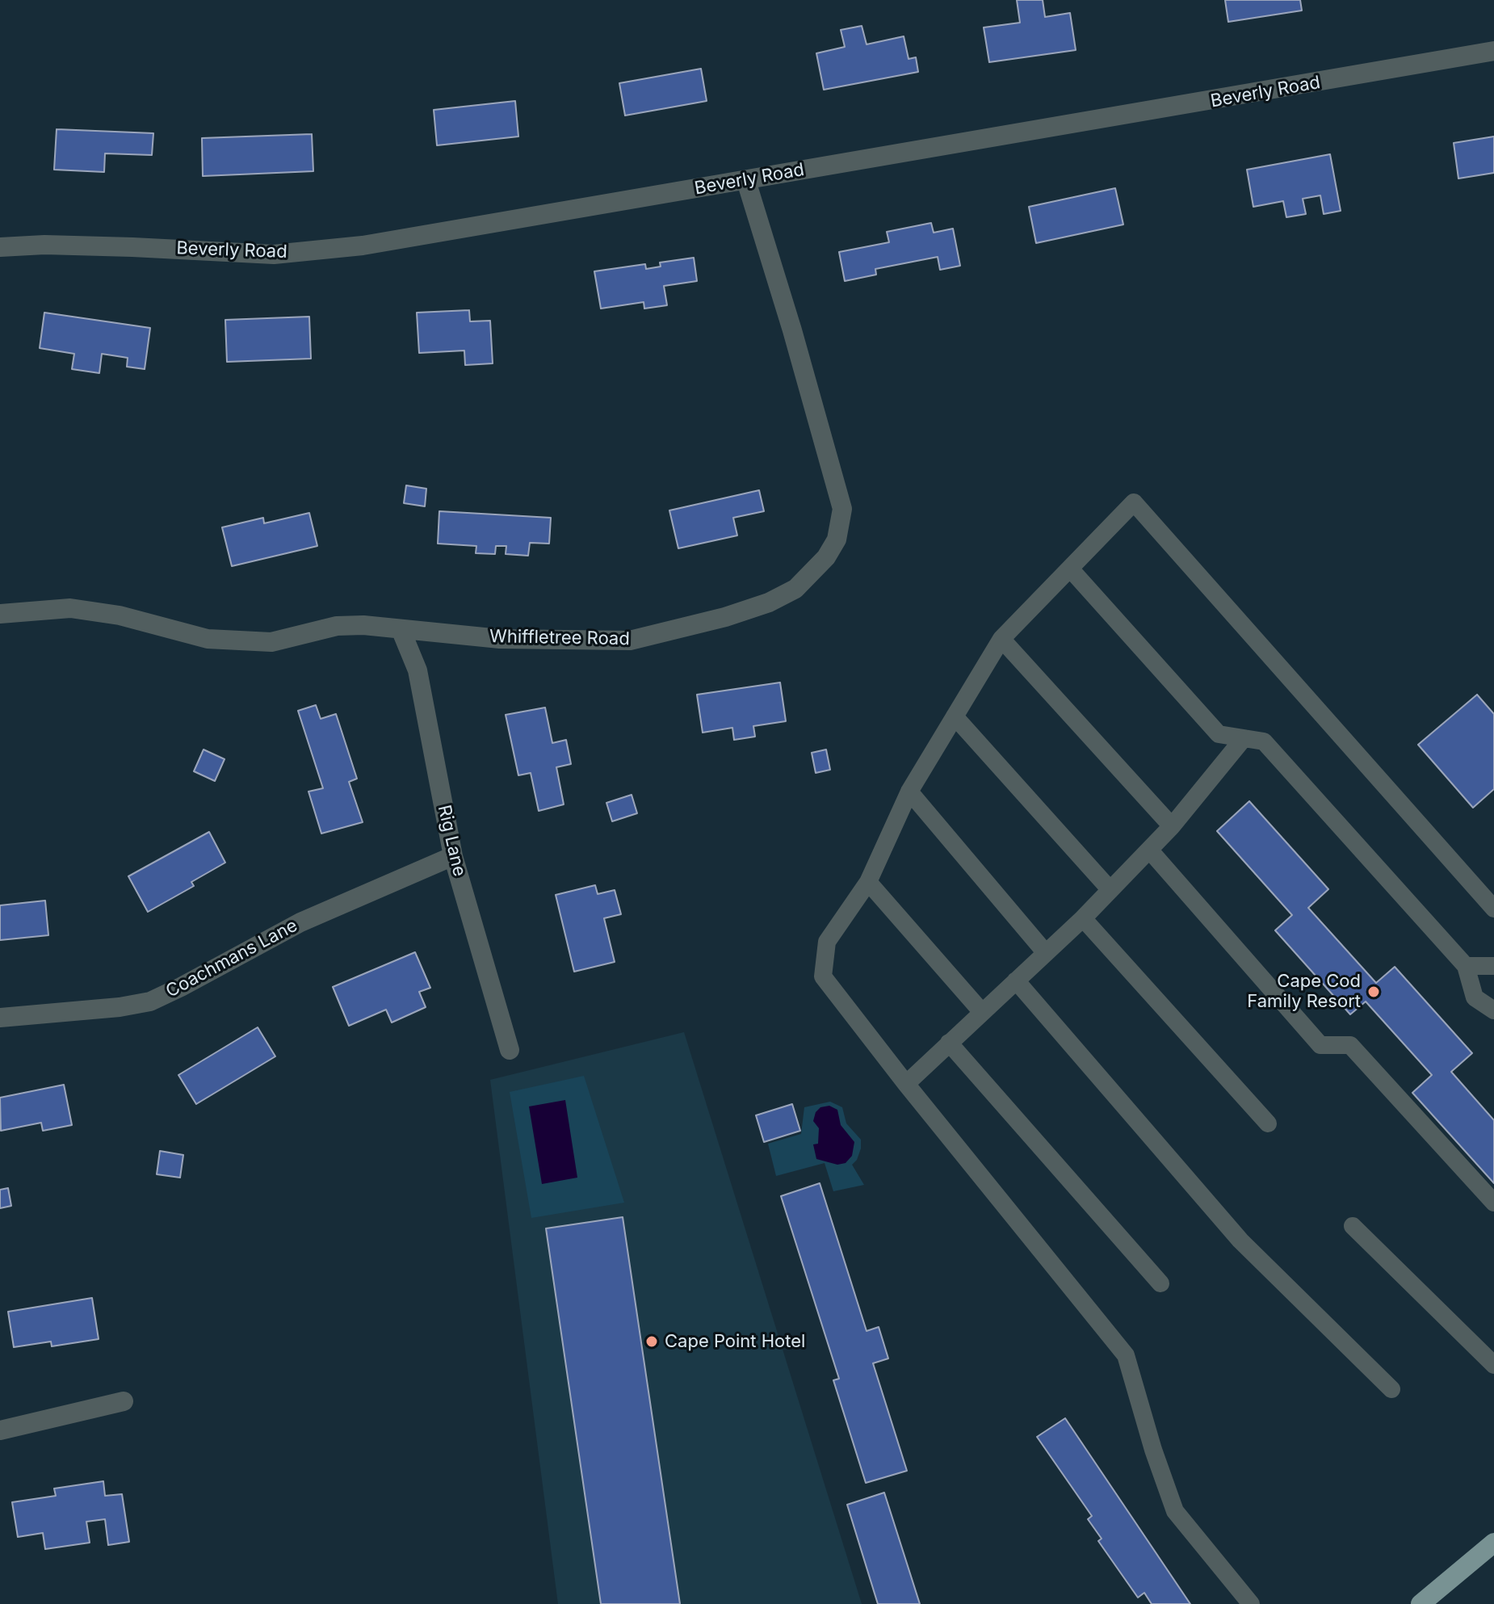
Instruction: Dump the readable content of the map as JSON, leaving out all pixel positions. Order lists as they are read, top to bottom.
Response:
{
  "streets": {
    "street": [
      "Beverly Road",
      "Whiffletree Road",
      "Rig Lane",
      "Coachmans Lane"
    ]
  },
  "crossings": [
    ["Beverly Road", "Whiffletree Road"],
    ["Whiffletree Road", "Rig Lane"],
    ["Rig Lane", "Coachmans Lane"]
  ],
  "places": ["Cape Cod Family Resort", "Cape Point Hotel"]
}
